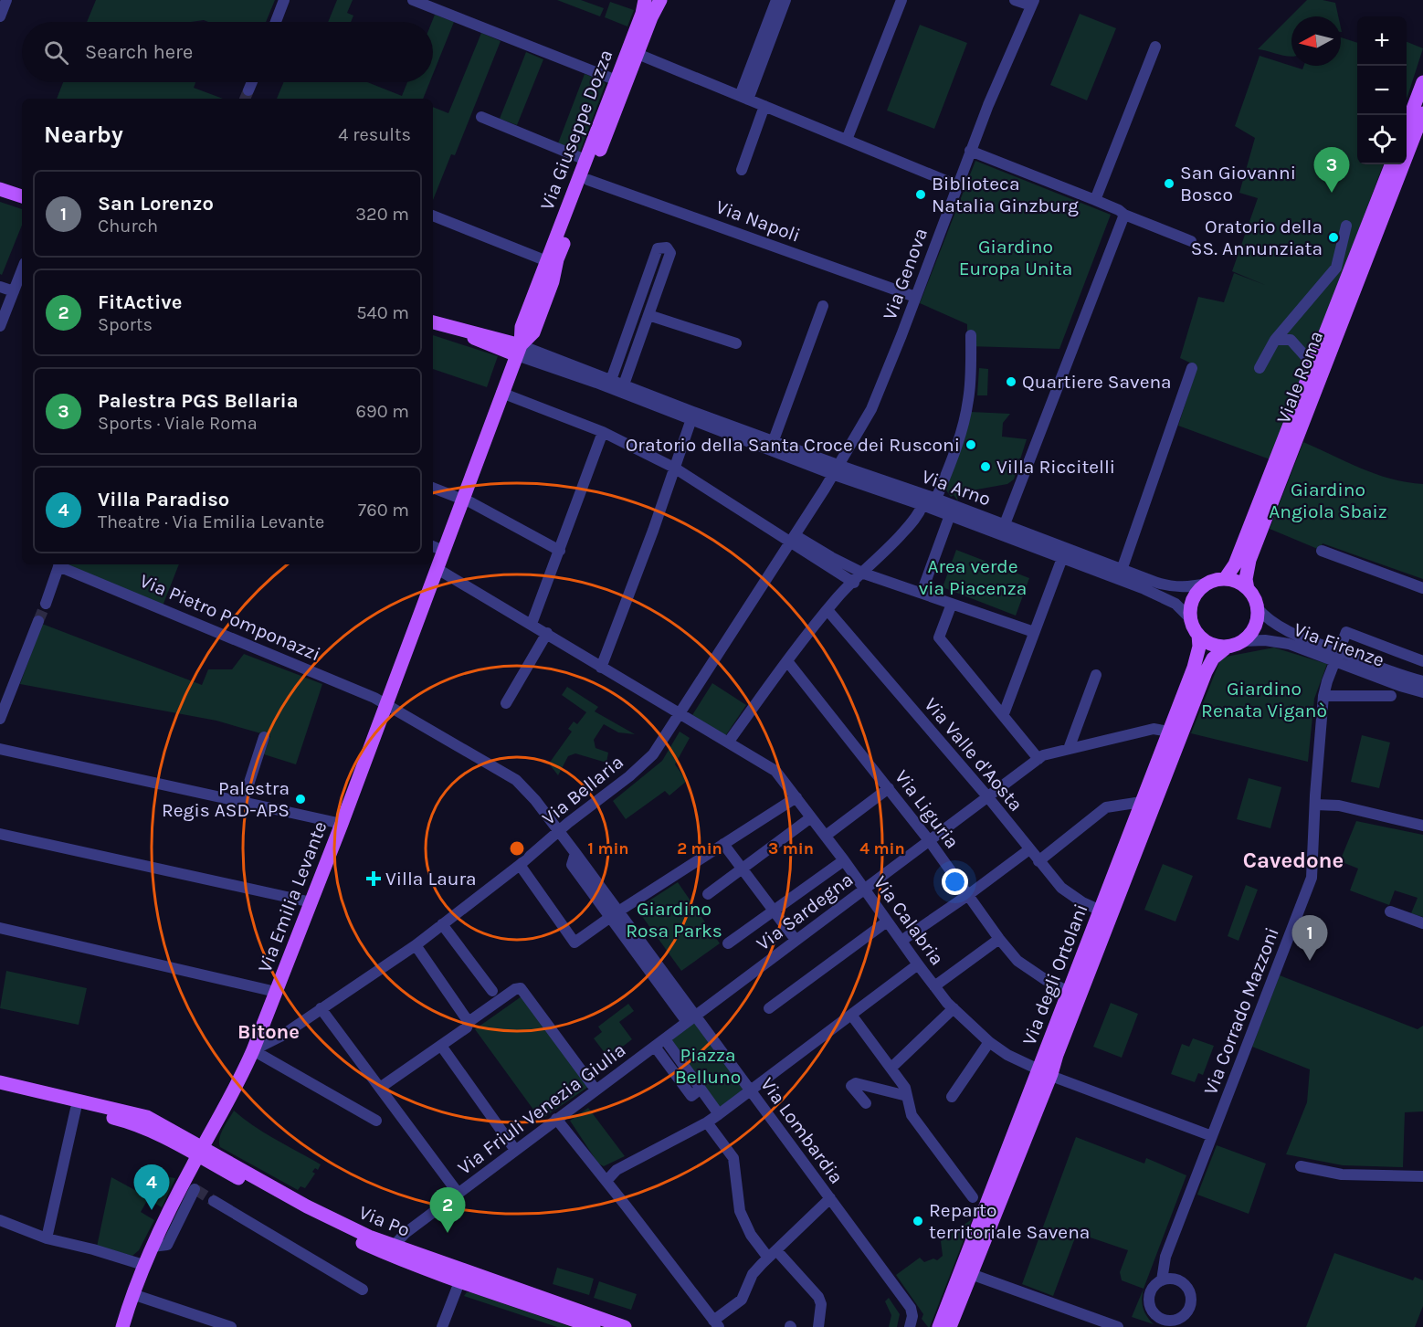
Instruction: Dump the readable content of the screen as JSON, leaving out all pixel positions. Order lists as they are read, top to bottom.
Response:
{
  "streets": {
    "main road": [
      "Via Giuseppe Dozza",
      "Viale Roma",
      "Via Emilia Levante",
      "Via degli Ortolani",
      "Via Po"
    ],
    "street": [
      "Via Napoli",
      "Via Genova",
      "Via Arno",
      "Via Pietro Pomponazzi",
      "Via Firenze",
      "Via Valle d'Aosta",
      "Via Bellaria",
      "Via Liguria",
      "Via Sardegna",
      "Via Calabria",
      "Via Corrado Mazzoni",
      "Via Friuli Venezia Giulia",
      "Via Lombardia"
    ]
  },
  "crossings": [
    ["Via Giuseppe Dozza", "Via Napoli"],
    ["Via Giuseppe Dozza", "Via Arno"],
    ["Via Giuseppe Dozza", "Via Emilia Levante"],
    ["Via Napoli", "Via Genova"],
    ["Via Genova", "Via Arno"],
    ["Via Genova", "Via Bellaria"],
    ["Viale Roma", "Via Arno"],
    ["Viale Roma", "Via Firenze"],
    ["Viale Roma", "Via degli Ortolani"],
    ["Via Arno", "Via Firenze"],
    ["Via Arno", "Via Bellaria"],
    ["Via Arno", "Via Emilia Levante"],
    ["Via Arno", "Via degli Ortolani"],
    ["Via Pietro Pomponazzi", "Via Emilia Levante"],
    ["Via Pietro Pomponazzi", "Via Lombardia"],
    ["Via Firenze", "Via degli Ortolani"],
    ["Via Firenze", "Via Corrado Mazzoni"],
    ["Via Valle d'Aosta", "Via Sardegna"],
    ["Via Valle d'Aosta", "Via degli Ortolani"],
    ["Via Bellaria", "Via Emilia Levante"],
    ["Via Bellaria", "Via Calabria"],
    ["Via Bellaria", "Via Lombardia"],
    ["Via Liguria", "Via Sardegna"],
    ["Via Liguria", "Via degli Ortolani"],
    ["Via Emilia Levante", "Via Calabria"],
    ["Via Emilia Levante", "Via Lombardia"],
    ["Via Emilia Levante", "Via Po"],
    ["Via Sardegna", "Via Calabria"],
    ["Via Sardegna", "Via degli Ortolani"],
    ["Via Sardegna", "Via Friuli Venezia Giulia"],
    ["Via Sardegna", "Via Lombardia"],
    ["Via Calabria", "Via degli Ortolani"],
    ["Via Calabria", "Via Corrado Mazzoni"],
    ["Via Friuli Venezia Giulia", "Via Lombardia"],
    ["Via Friuli Venezia Giulia", "Via Po"]
  ],
  "districts": ["Cavedone", "Bitone"],
  "parks": [
    "Giardino Europa Unita",
    "Giardino Angiola Sbaiz",
    "Area verde via Piacenza",
    "Giardino Renata Viganò",
    "Giardino Rosa Parks",
    "Piazza Belluno"
  ],
  "places": {
    "other": [
      "San Giovanni Bosco",
      "Biblioteca Natalia Ginzburg",
      "Oratorio della SS. Annunziata",
      "Quartiere Savena",
      "Oratorio della Santa Croce dei Rusconi",
      "Villa Riccitelli",
      "Palestra Regis ASD-APS",
      "Reparto territoriale Savena"
    ],
    "health": ["Villa Laura"]
  },
  "north": "left",
  "page": {
    "map_buttons": ["+", "−"],
    "search": "Search here",
    "heading": ["Nearby", "4 results"],
    "pins": [
      "3",
      "1",
      "4",
      "2"
    ],
    "list": [
      {
        "mark": "1",
        "name": "San Lorenzo",
        "note": "Church",
        "value": "320 m"
      },
      {
        "mark": "2",
        "name": "FitActive",
        "note": "Sports",
        "value": "540 m"
      },
      {
        "mark": "3",
        "name": "Palestra PGS Bellaria",
        "note": "Sports · Viale Roma",
        "value": "690 m"
      },
      {
        "mark": "4",
        "name": "Villa Paradiso",
        "note": "Theatre · Via Emilia Levante",
        "value": "760 m"
      }
    ]
  },
  "rings": [
    "1 min",
    "2 min",
    "3 min",
    "4 min"
  ]
}
